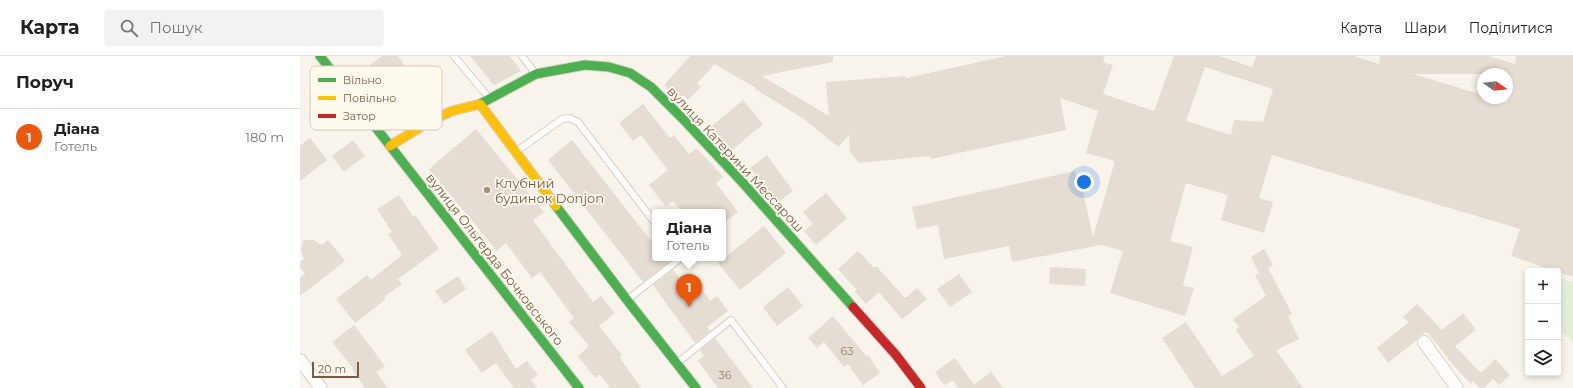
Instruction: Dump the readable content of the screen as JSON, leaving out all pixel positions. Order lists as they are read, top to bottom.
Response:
{
  "streets": {
    "street": ["вулиця Катерини Мессарош", "вулиця Ольгерда Бочковського"]
  },
  "places": ["Клубний будинок Donjon"],
  "house_numbers": ["63", "36"],
  "legend": ["Вільно", "Повільно", "Затор"],
  "scale_bar": "20 m",
  "north": "right",
  "page": {
    "header": "Карта",
    "search": "Пошук",
    "nav": ["Карта", "Шари", "Поділитися"],
    "heading": "Поруч",
    "list": [
      {
        "mark": "1",
        "name": "Діана",
        "note": "Готель",
        "value": "180 m"
      }
    ],
    "popup": ["Діана", "Готель"],
    "map_buttons": ["+", "−"],
    "pins": "1",
    "scale": "20 m"
  }
}
